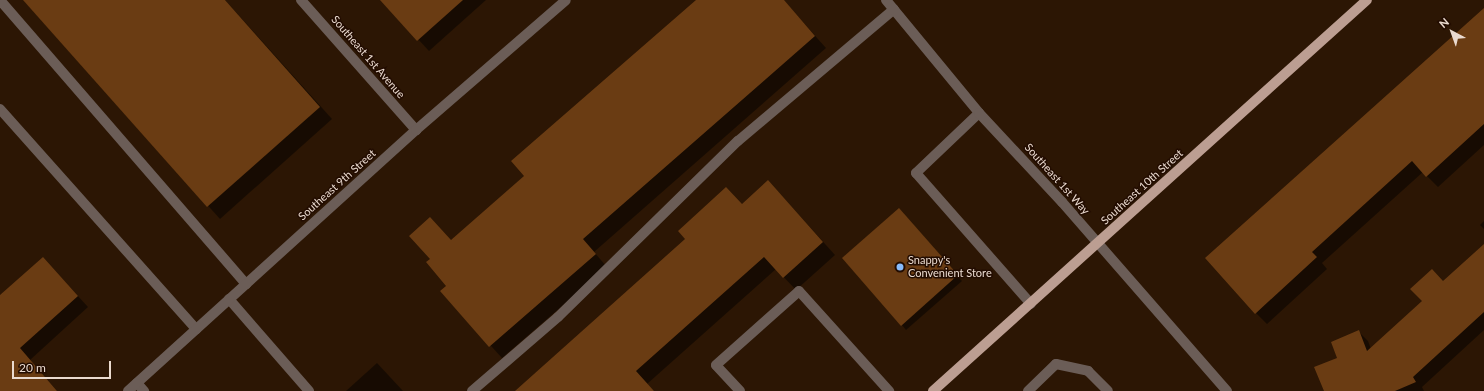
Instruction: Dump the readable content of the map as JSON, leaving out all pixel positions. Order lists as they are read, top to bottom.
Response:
{
  "streets": {
    "main road": ["Southeast 10th Street"],
    "street": ["Southeast 1st Avenue", "Southeast 1st Way", "Southeast 9th Street"]
  },
  "crossings": [
    ["Southeast 1st Avenue", "Southeast 9th Street"],
    ["Southeast 1st Way", "Southeast 10th Street"]
  ],
  "places": ["Snappy's Convenient Store"],
  "scale_bar": "20 m",
  "north": "top left"
}
